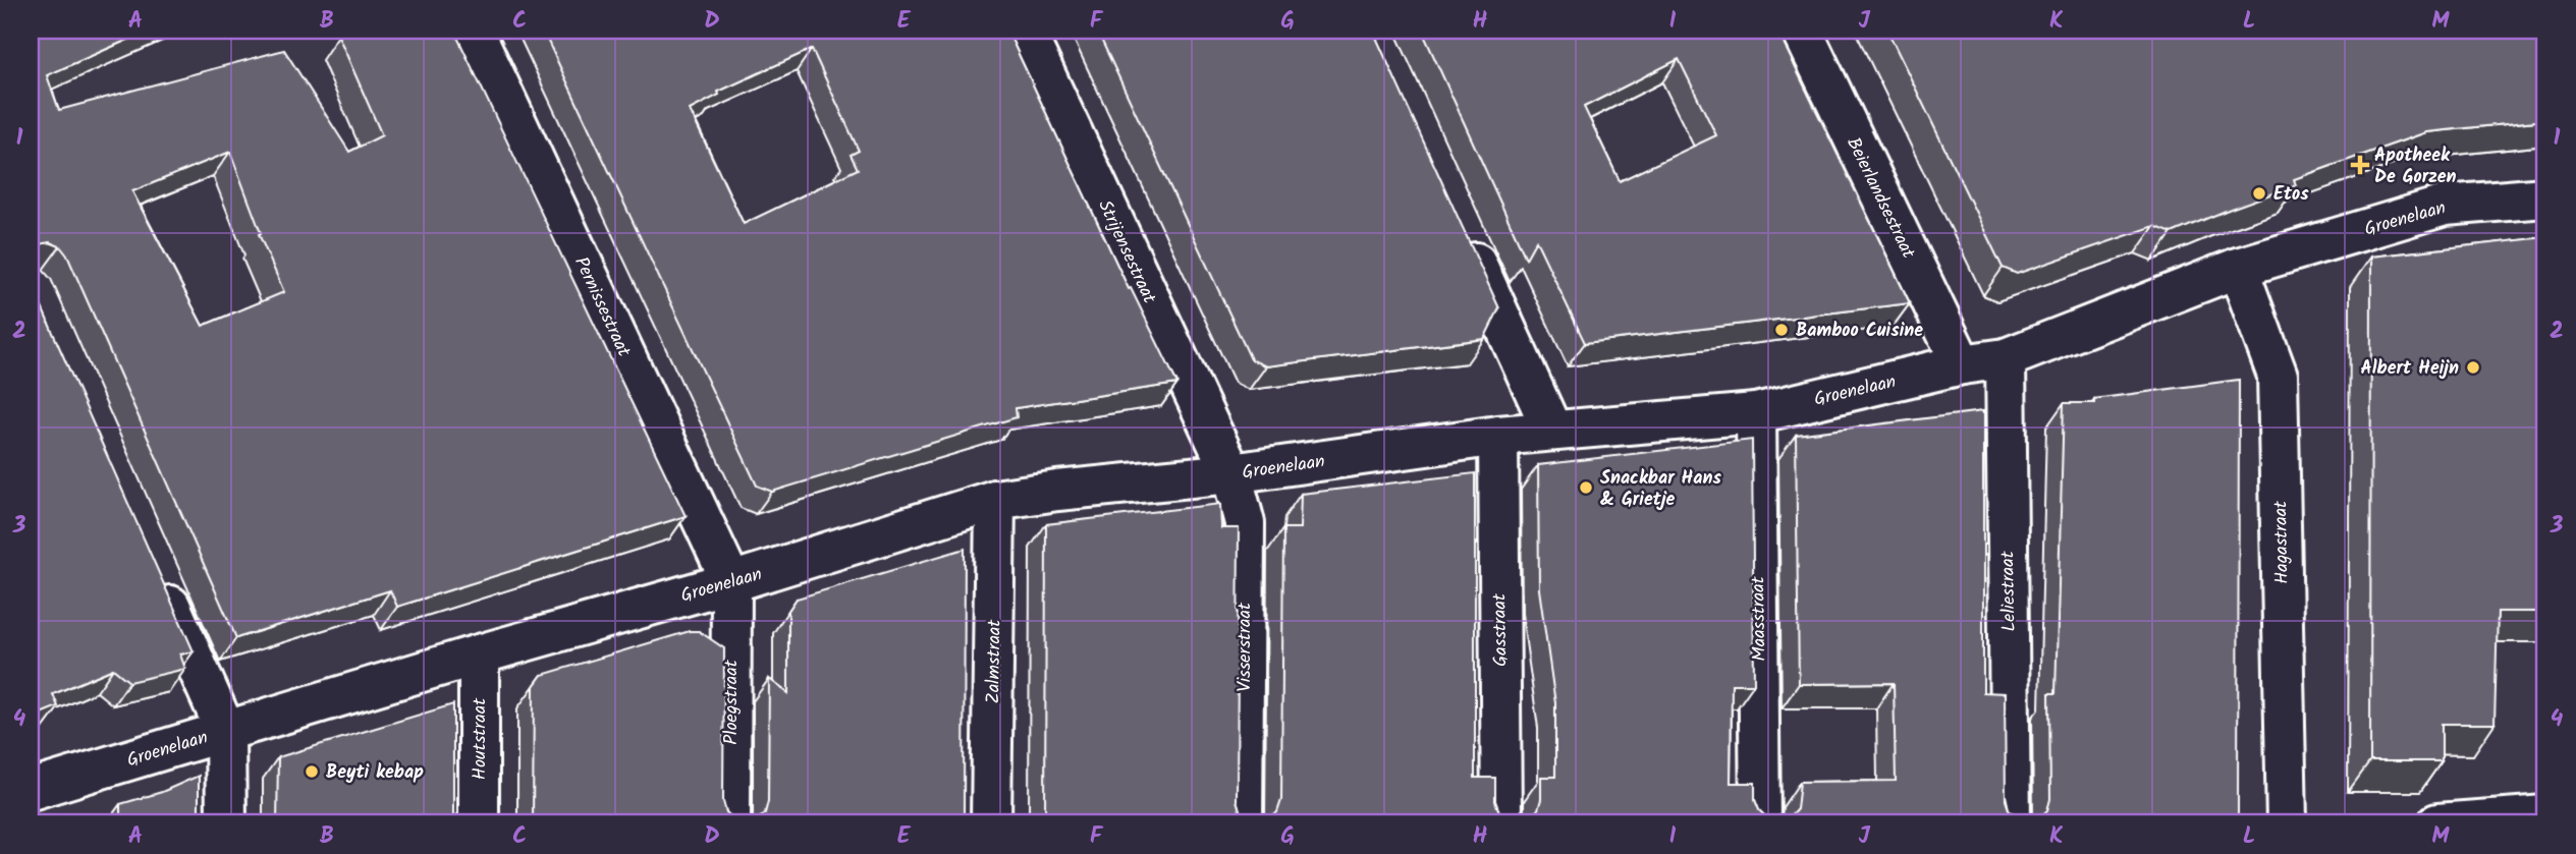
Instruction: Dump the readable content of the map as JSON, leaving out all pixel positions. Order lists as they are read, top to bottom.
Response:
{
  "streets": {
    "street": [
      "Beierlandsestraat",
      "Groenelaan",
      "Strijensestraat",
      "Pernissestraat",
      "Hagastraat",
      "Leliestraat",
      "Maasstraat",
      "Gasstraat",
      "Visserstraat",
      "Zalmstraat",
      "Ploegstraat",
      "Houtstraat"
    ]
  },
  "crossings": [
    ["Beierlandsestraat", "Groenelaan"],
    ["Groenelaan", "Strijensestraat"],
    ["Groenelaan", "Pernissestraat"],
    ["Groenelaan", "Hagastraat"],
    ["Groenelaan", "Leliestraat"],
    ["Groenelaan", "Maasstraat"],
    ["Groenelaan", "Gasstraat"],
    ["Groenelaan", "Visserstraat"],
    ["Groenelaan", "Zalmstraat"],
    ["Groenelaan", "Ploegstraat"],
    ["Groenelaan", "Houtstraat"],
    ["Strijensestraat", "Visserstraat"],
    ["Pernissestraat", "Ploegstraat"]
  ],
  "places": {
    "health": ["Apotheek De Gorzen"],
    "other": [
      "Etos",
      "Bamboo Cuisine",
      "Albert Heijn",
      "Snackbar Hans & Grietje",
      "Beyti kebap"
    ]
  },
  "grid": {
    "columns": [
      "A",
      "B",
      "C",
      "D",
      "E",
      "F",
      "G",
      "H",
      "I",
      "J",
      "K",
      "L",
      "M"
    ],
    "rows": [
      "1",
      "2",
      "3",
      "4"
    ]
  }
}
